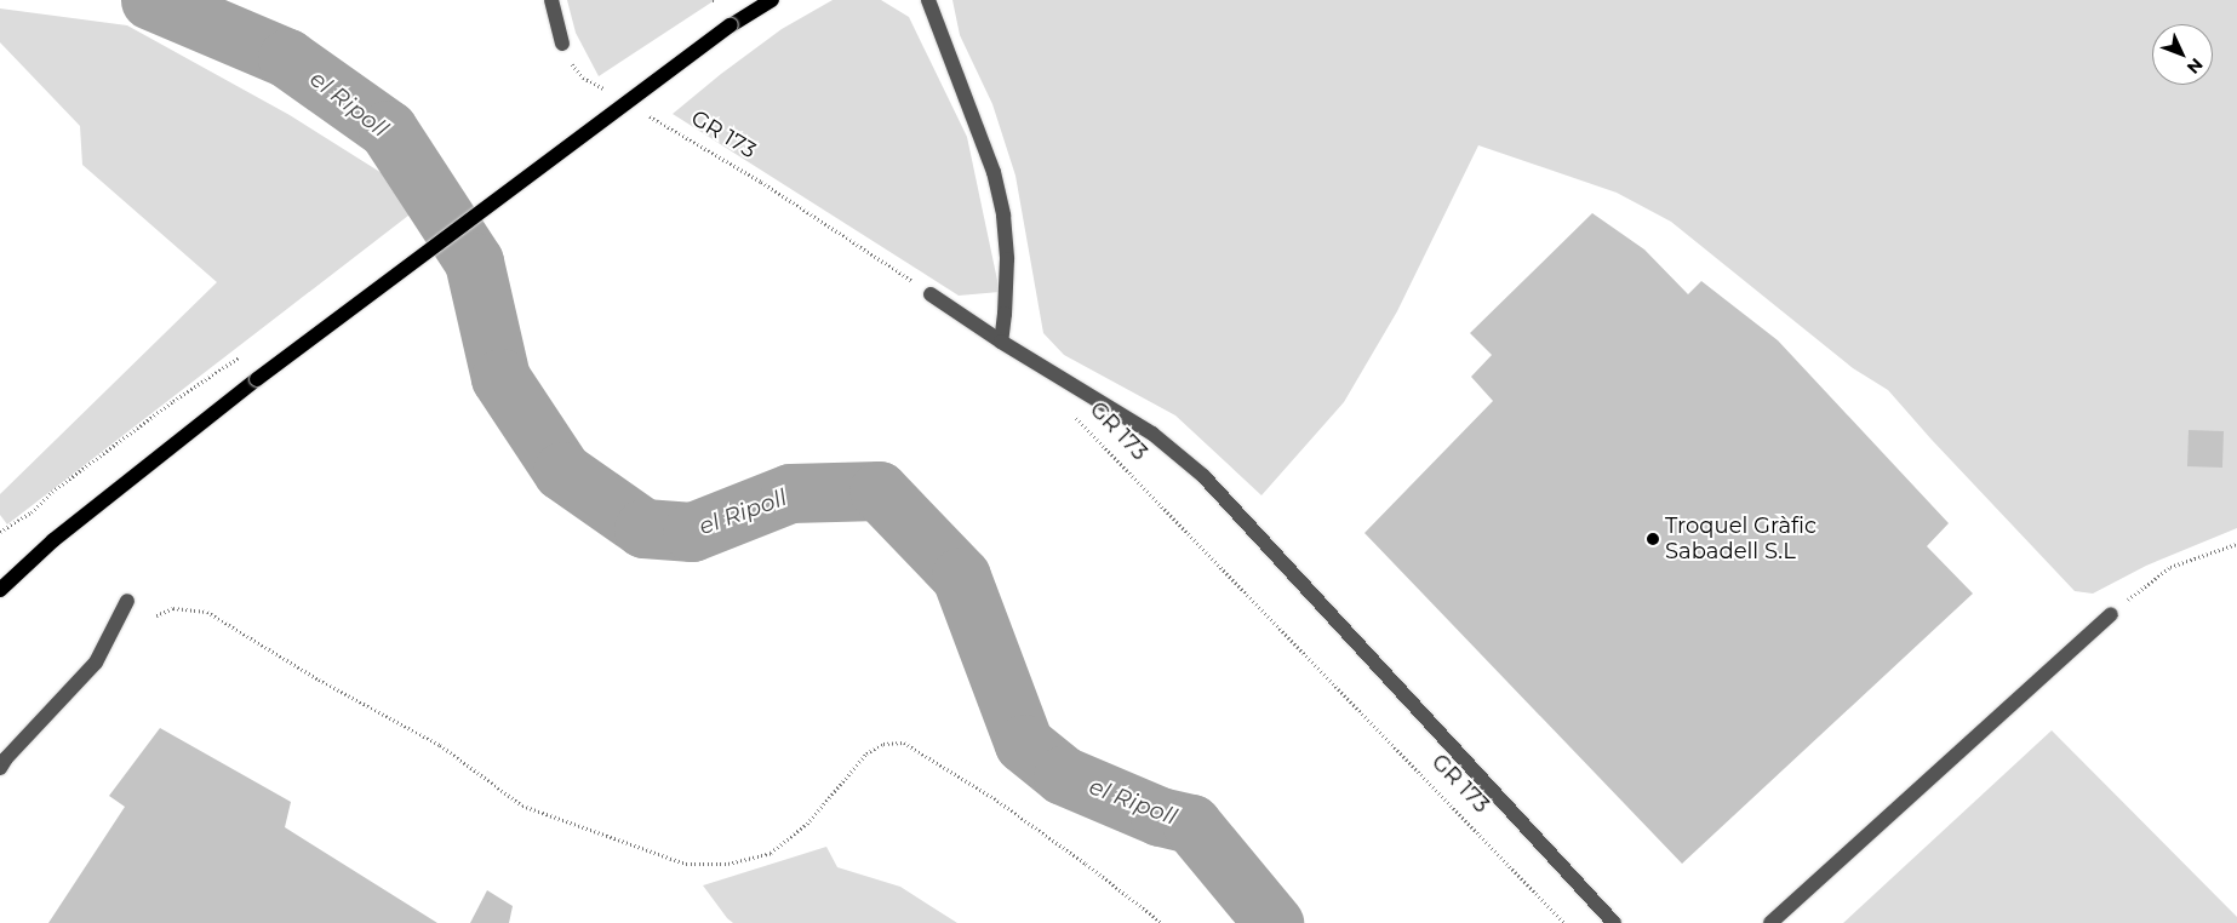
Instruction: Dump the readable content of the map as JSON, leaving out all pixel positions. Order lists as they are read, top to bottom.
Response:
{
  "streets": {
    "path": ["GR 173"]
  },
  "water": ["el Ripoll"],
  "places": ["Troquel Gràfic Sabadell S.L"],
  "north": "bottom right"
}
